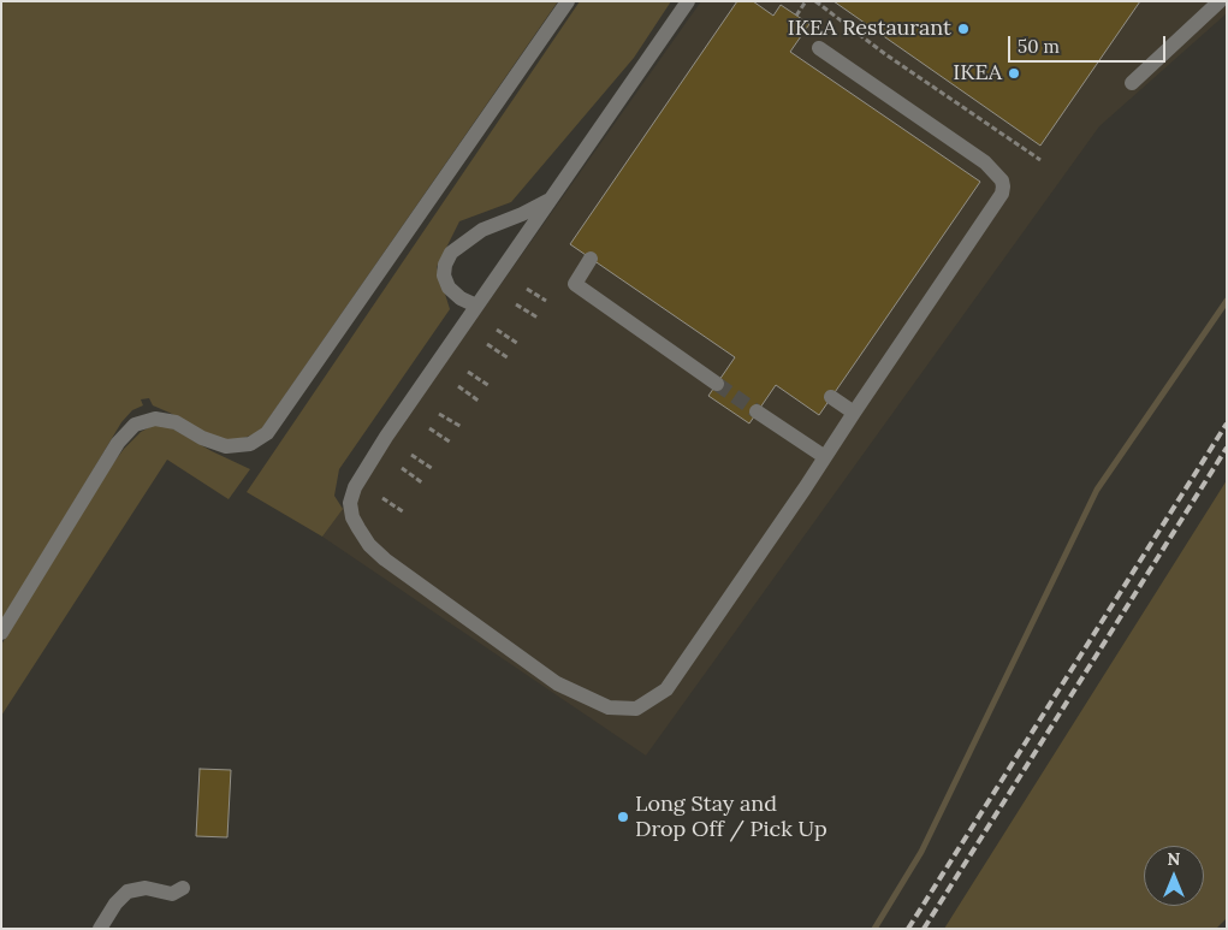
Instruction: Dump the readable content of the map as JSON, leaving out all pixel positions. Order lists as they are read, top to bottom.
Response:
{
  "places": ["IKEA Restaurant", "IKEA", "Long Stay and Drop Off / Pick Up"],
  "scale_bar": "50 m",
  "north": "top"
}
